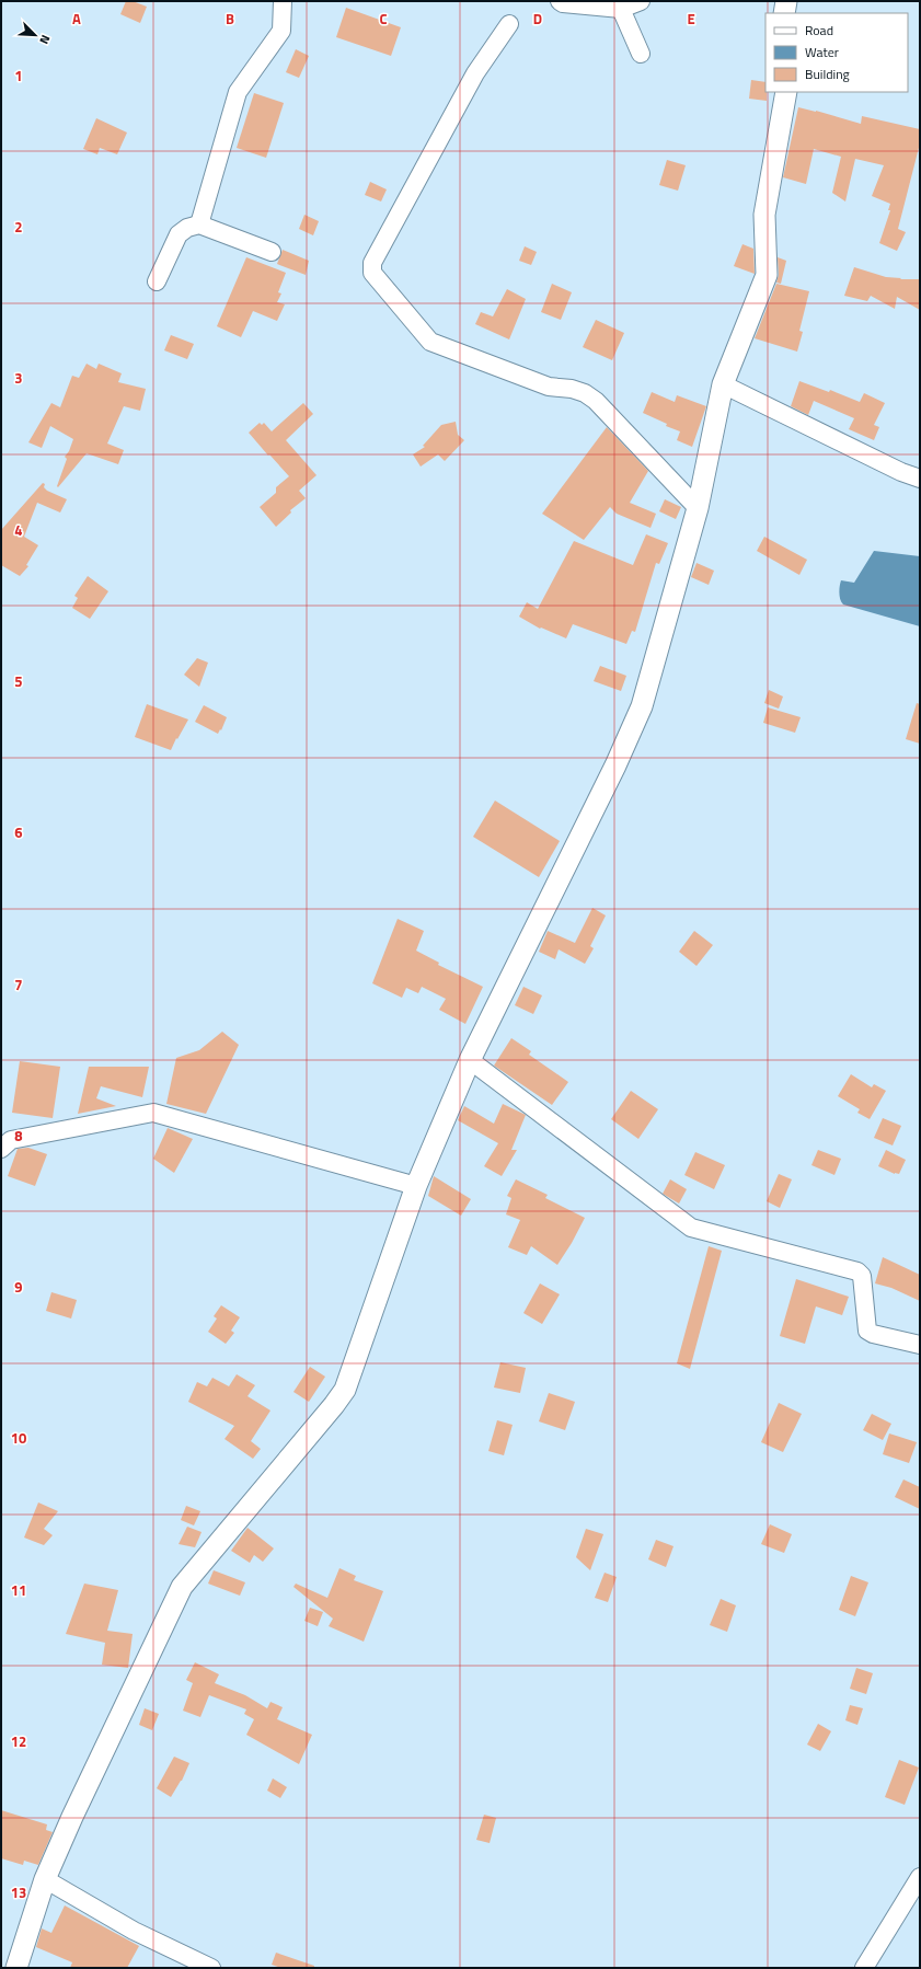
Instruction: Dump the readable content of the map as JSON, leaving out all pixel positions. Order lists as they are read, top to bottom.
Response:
{
  "legend": ["Road", "Water", "Building"],
  "north": "bottom right",
  "grid": {
    "columns": [
      "A",
      "B",
      "C",
      "D",
      "E"
    ],
    "rows": [
      "1",
      "2",
      "3",
      "4",
      "5",
      "6",
      "7",
      "8",
      "9",
      "10",
      "11",
      "12",
      "13"
    ]
  }
}
